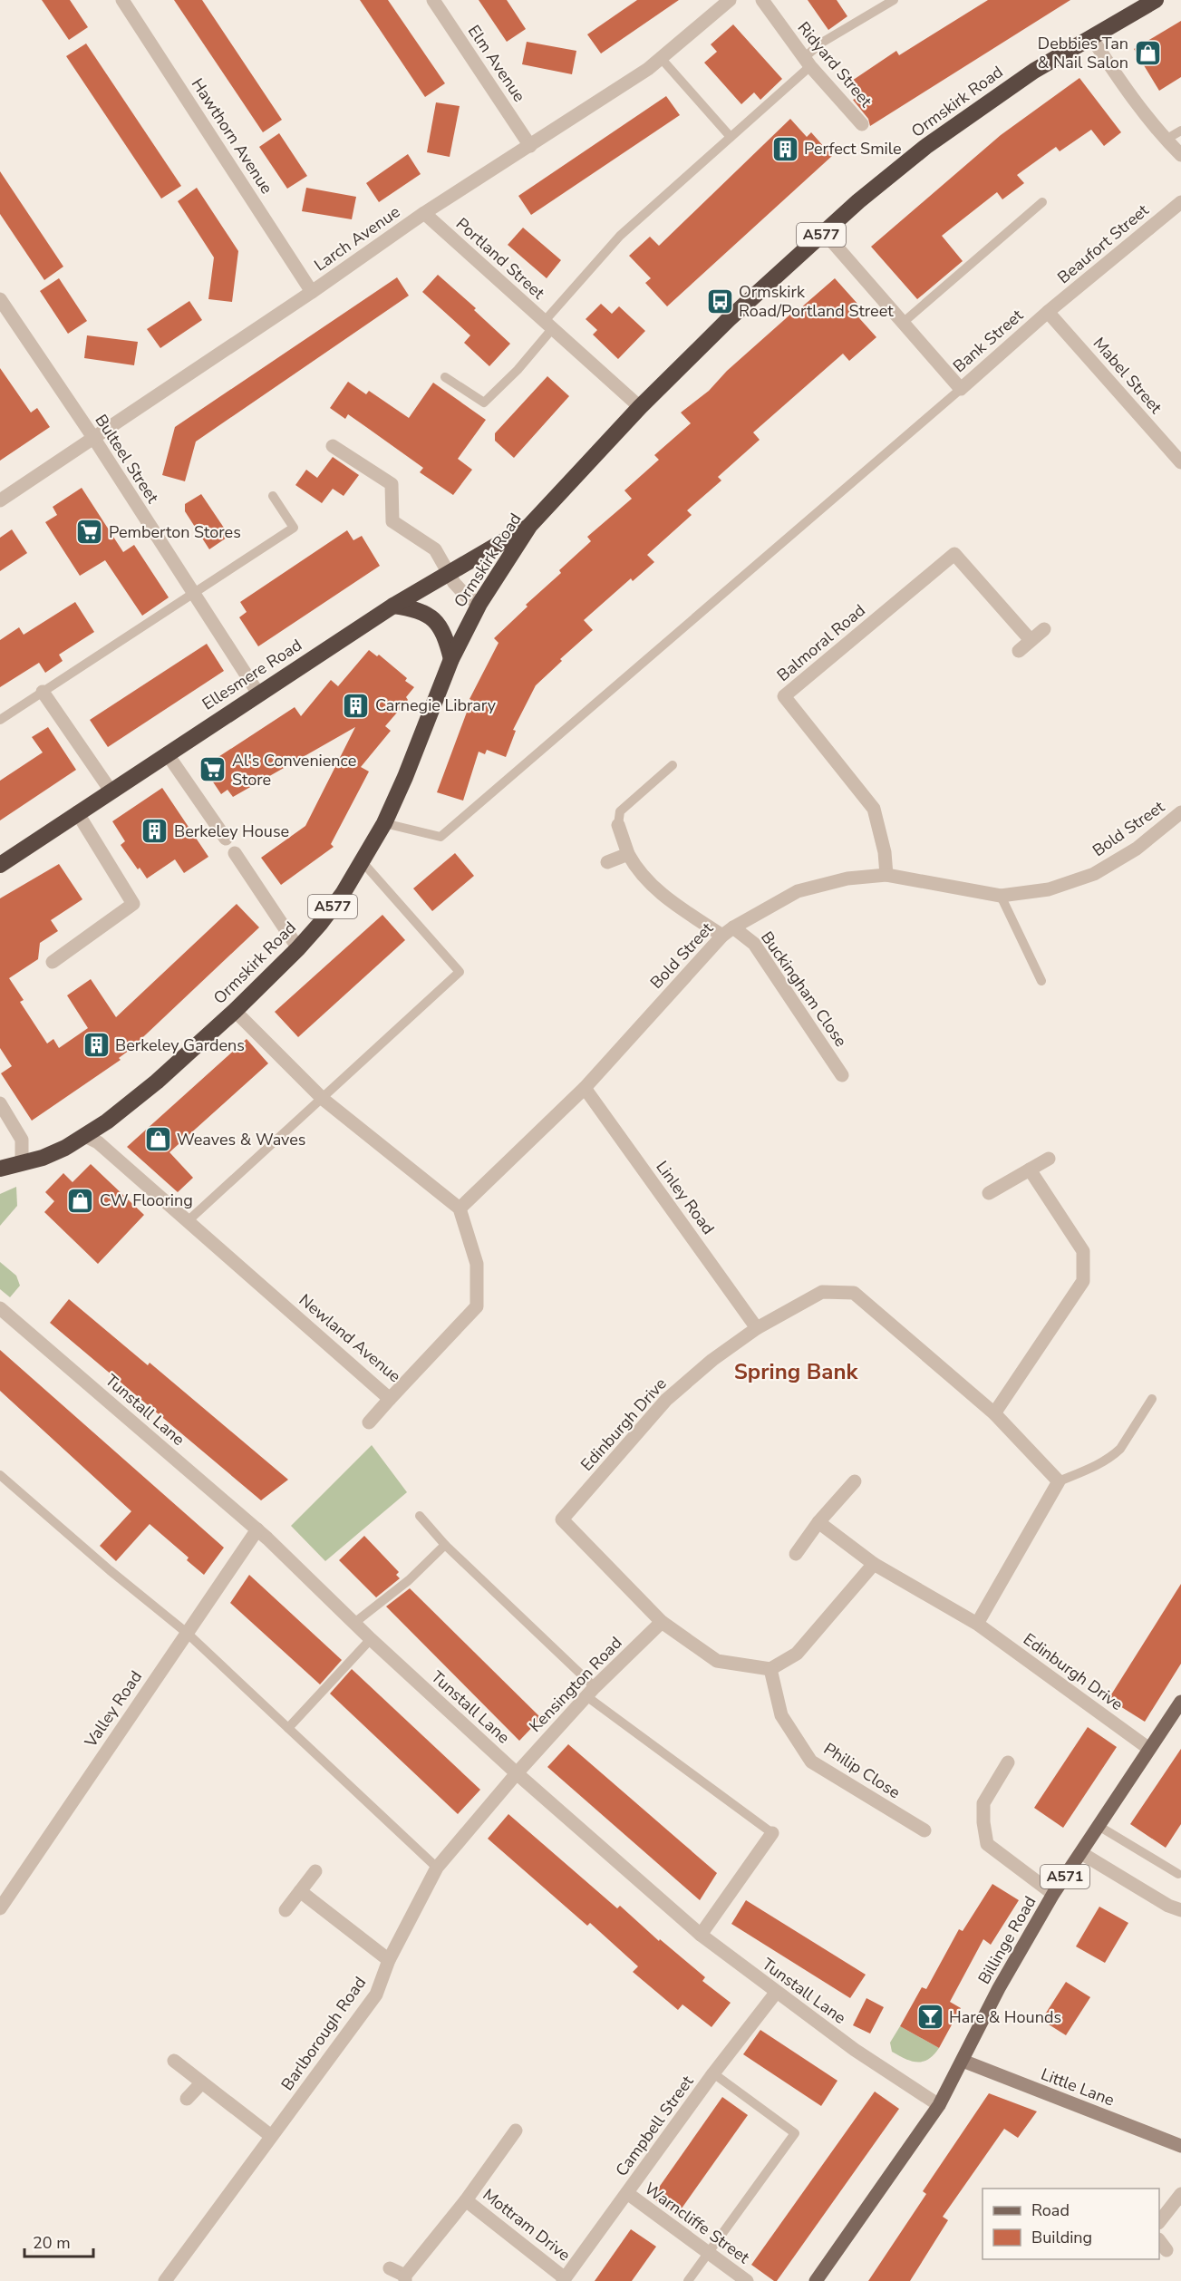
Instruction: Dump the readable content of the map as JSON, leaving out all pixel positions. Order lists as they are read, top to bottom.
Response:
{
  "streets": {
    "highway": ["Ormskirk Road", "A577", "Ellesmere Road"],
    "main road": ["A571", "Billinge Road"],
    "street": [
      "Elm Avenue",
      "Ridyard Street",
      "Hawthorn Avenue",
      "Larch Avenue",
      "Beaufort Street",
      "Portland Street",
      "Bank Street",
      "Mabel Street",
      "Bulteel Street",
      "Balmoral Road",
      "Bold Street",
      "Buckingham Close",
      "Linley Road",
      "Newland Avenue",
      "Tunstall Lane",
      "Edinburgh Drive",
      "Kensington Road",
      "Valley Road",
      "Philip Close",
      "Barlborough Road",
      "Little Lane",
      "Campbell Street",
      "Warncliffe Street",
      "Mottram Drive"
    ]
  },
  "crossings": [
    ["Elm Avenue", "Larch Avenue"],
    ["Ormskirk Road", "Portland Street"],
    ["Ormskirk Road", "Bank Street"],
    ["Ormskirk Road", "Ellesmere Road"],
    ["Ormskirk Road", "Newland Avenue"],
    ["Hawthorn Avenue", "Larch Avenue"],
    ["Larch Avenue", "Portland Street"],
    ["Larch Avenue", "Bulteel Street"],
    ["Beaufort Street", "Bank Street"],
    ["Beaufort Street", "Mabel Street"],
    ["Bank Street", "Mabel Street"],
    ["Bulteel Street", "Ellesmere Road"],
    ["Balmoral Road", "Bold Street"],
    ["Bold Street", "Buckingham Close"],
    ["Bold Street", "Linley Road"],
    ["Bold Street", "Newland Avenue"],
    ["Linley Road", "Edinburgh Drive"],
    ["Tunstall Lane", "Kensington Road"],
    ["Tunstall Lane", "Valley Road"],
    ["Tunstall Lane", "Billinge Road"],
    ["Tunstall Lane", "Barlborough Road"],
    ["Tunstall Lane", "Campbell Street"],
    ["Edinburgh Drive", "Kensington Road"],
    ["Edinburgh Drive", "Philip Close"],
    ["Edinburgh Drive", "Billinge Road"],
    ["Kensington Road", "Barlborough Road"],
    ["Billinge Road", "Little Lane"],
    ["Campbell Street", "Warncliffe Street"],
    ["Campbell Street", "Mottram Drive"]
  ],
  "districts": ["Spring Bank"],
  "places": {
    "shop": ["Debbies Tan & Nail Salon", "Weaves & Waves", "CW Flooring"],
    "building": [
      "Perfect Smile",
      "Carnegie Library",
      "Berkeley House",
      "Berkeley Gardens"
    ],
    "bus stop": ["Ormskirk Road/Portland Street"],
    "supermarket": ["Pemberton Stores", "Al's Convenience Store"],
    "bar": ["Hare & Hounds"]
  },
  "legend": ["Road", "Building"],
  "scale_bar": "20 m"
}
